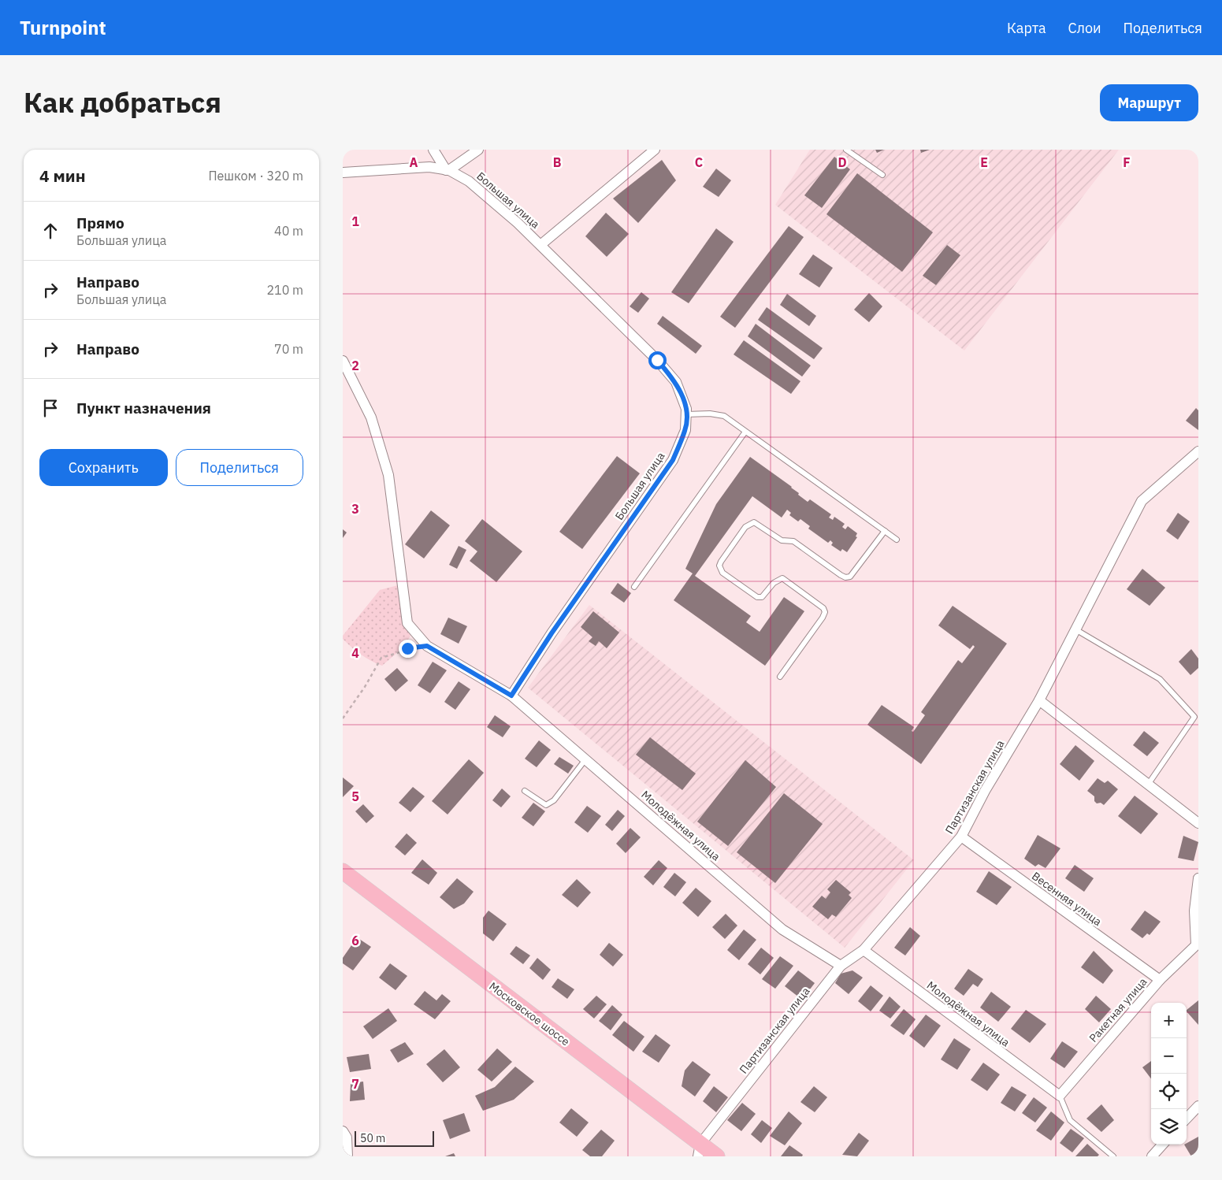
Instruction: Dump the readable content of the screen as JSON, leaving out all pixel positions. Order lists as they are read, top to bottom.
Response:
{
  "streets": {
    "main road": ["Московское шоссе"],
    "street": [
      "Большая улица",
      "Партизанская улица",
      "Молодёжная улица",
      "Весенняя улица",
      "Ракетная улица"
    ]
  },
  "crossings": [
    ["Большая улица", "Молодёжная улица"],
    ["Партизанская улица", "Молодёжная улица"],
    ["Партизанская улица", "Весенняя улица"],
    ["Партизанская улица", "Московское шоссе"],
    ["Молодёжная улица", "Ракетная улица"],
    ["Весенняя улица", "Ракетная улица"]
  ],
  "scale_bar": "50 m",
  "page": {
    "header": "Turnpoint",
    "nav": ["Карта", "Слои", "Поделиться"],
    "title": "Как добраться",
    "buttons": [
      "Маршрут",
      ["Сохранить", "Поделиться"]
    ],
    "heading": ["4 мин", "Пешком · 320 m"],
    "list": [
      ["Прямо", "Большая улица", "40 m"],
      ["Направо", "Большая улица", "210 m"],
      ["Направо", "70 m"],
      "Пункт назначения"
    ],
    "map_buttons": ["+", "−"],
    "scale": "50 m"
  },
  "grid": {
    "columns": [
      "A",
      "B",
      "C",
      "D",
      "E",
      "F"
    ],
    "rows": [
      "1",
      "2",
      "3",
      "4",
      "5",
      "6",
      "7"
    ]
  }
}
